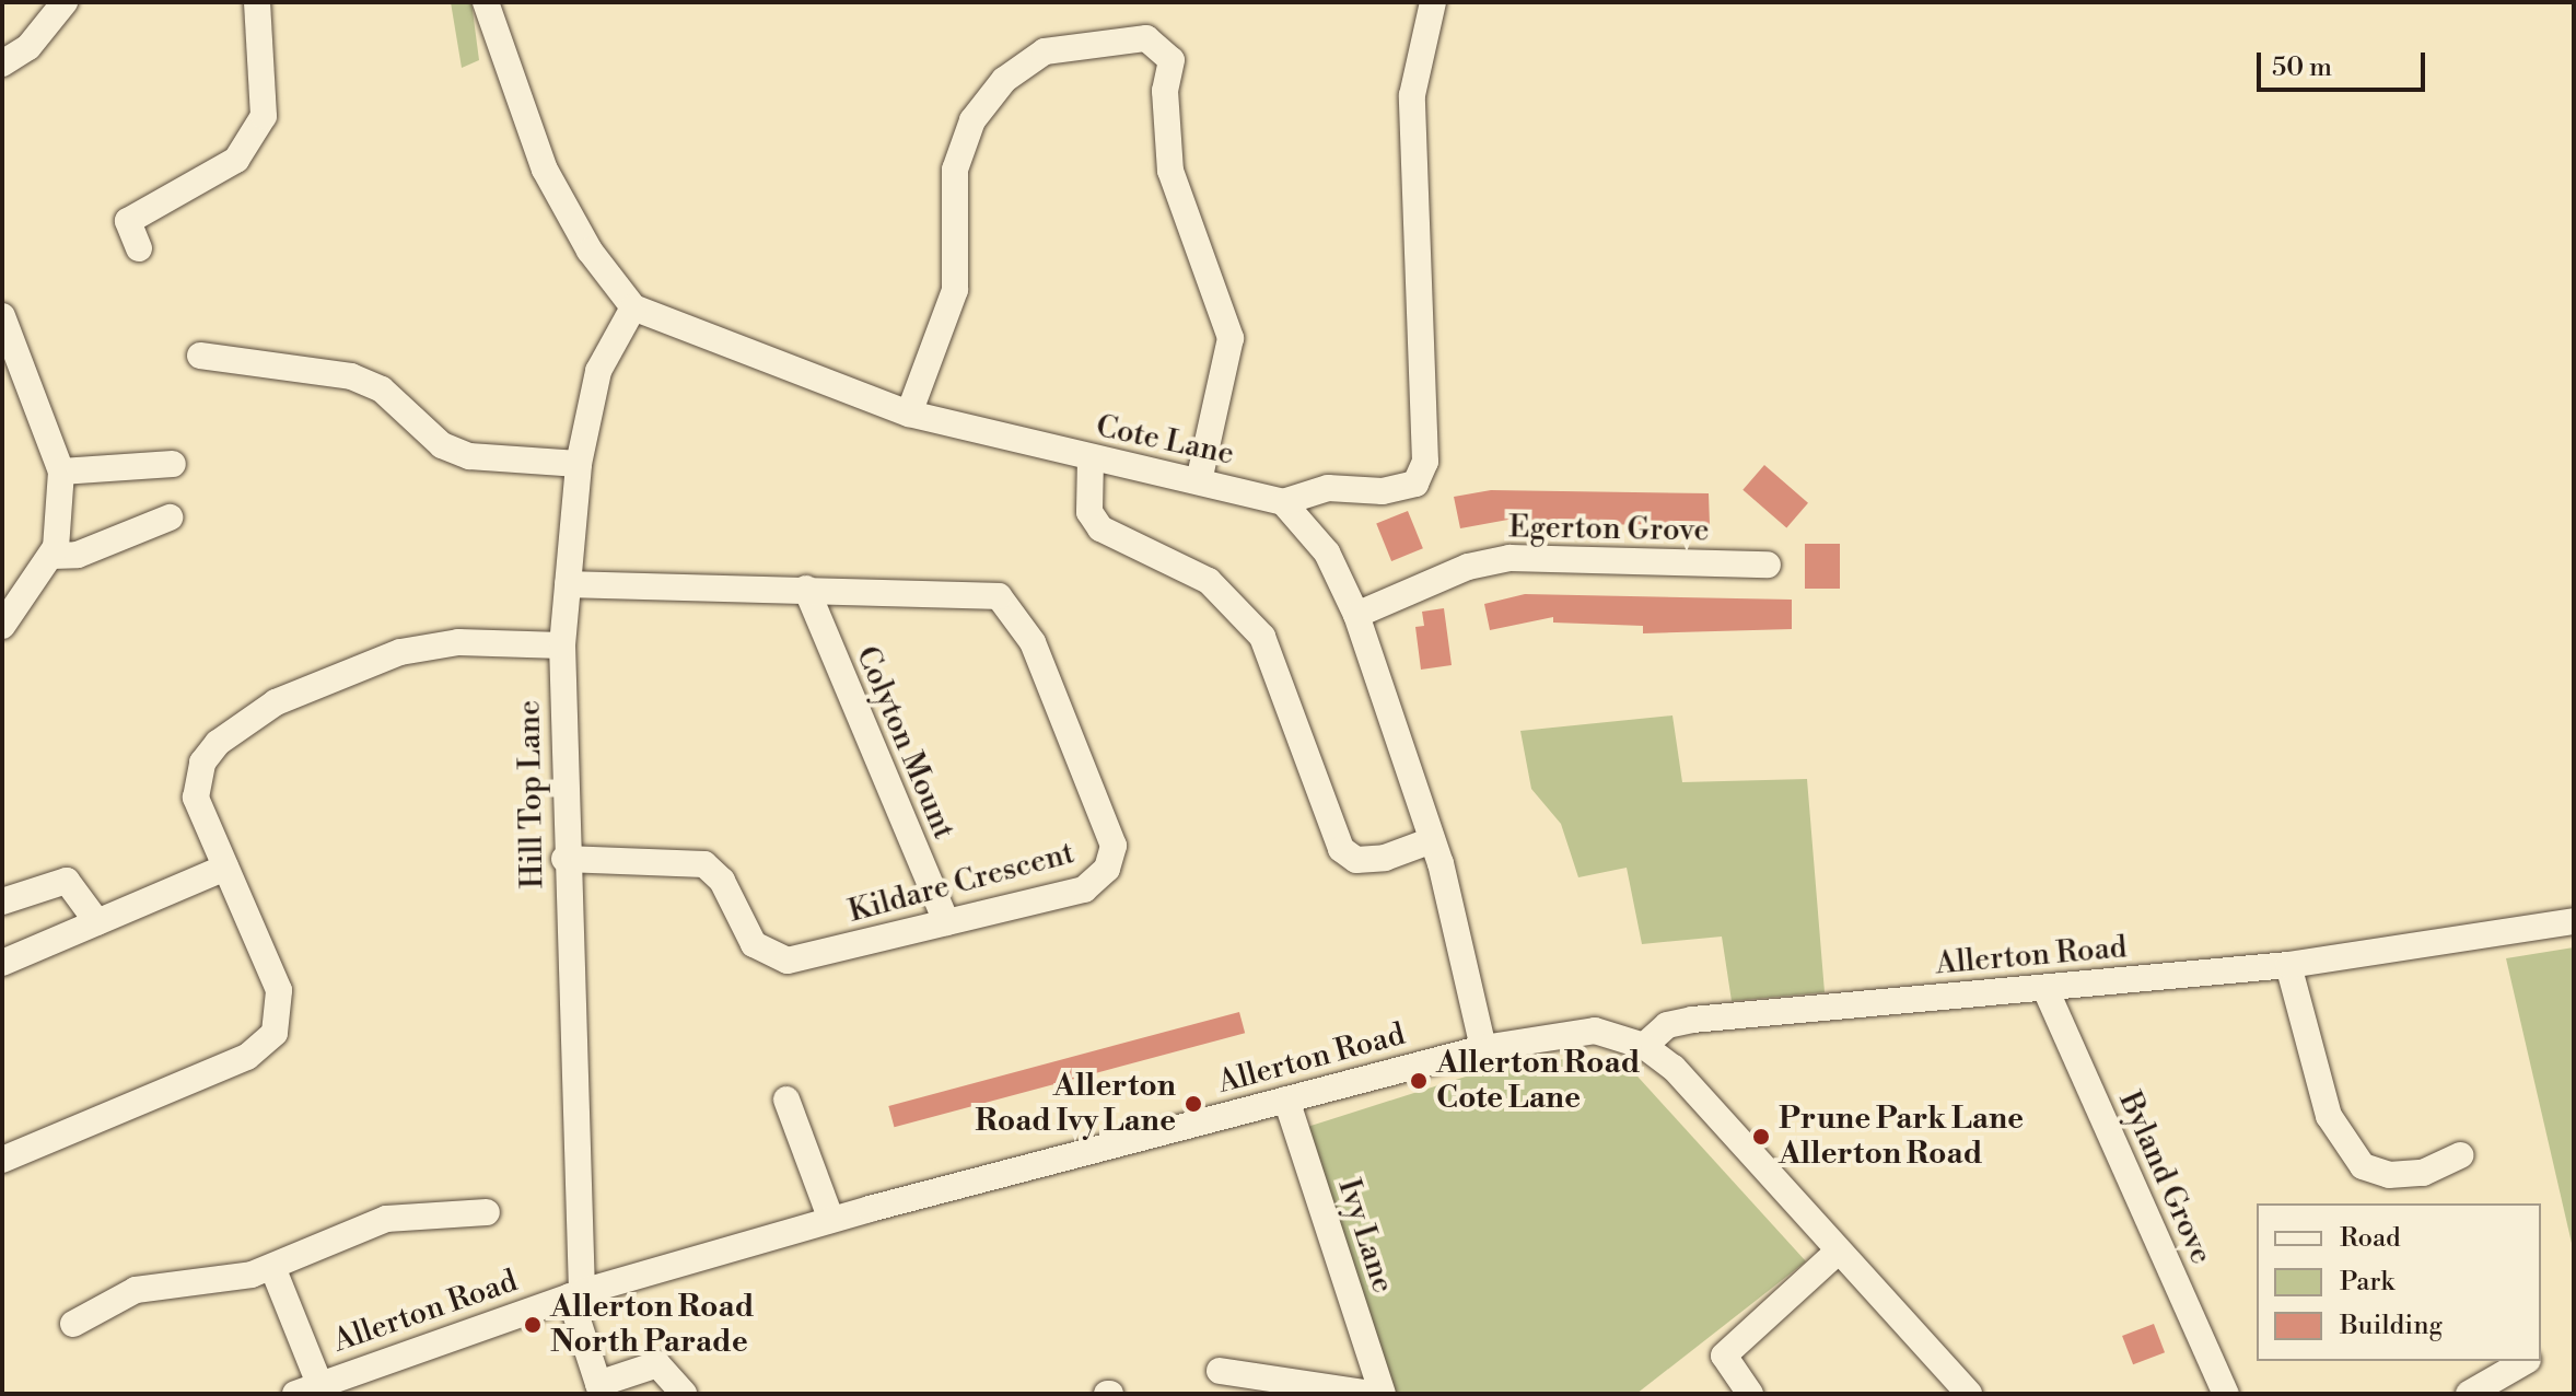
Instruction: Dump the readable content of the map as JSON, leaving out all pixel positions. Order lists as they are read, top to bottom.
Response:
{
  "streets": {
    "street": [
      "Cote Lane",
      "Egerton Grove",
      "Colyton Mount",
      "Hill Top Lane",
      "Kildare Crescent",
      "Allerton Road",
      "Byland Grove",
      "Ivy Lane"
    ]
  },
  "crossings": [
    ["Cote Lane", "Hill Top Lane"],
    ["Colyton Mount", "Kildare Crescent"],
    ["Hill Top Lane", "Kildare Crescent"],
    ["Hill Top Lane", "Allerton Road"],
    ["Allerton Road", "Byland Grove"],
    ["Allerton Road", "Ivy Lane"]
  ],
  "places": [
    "Allerton Road Cote Lane",
    "Allerton Road Ivy Lane",
    "Prune Park Lane Allerton Road",
    "Allerton Road North Parade"
  ],
  "legend": ["Road", "Park", "Building"],
  "scale_bar": "50 m"
}
